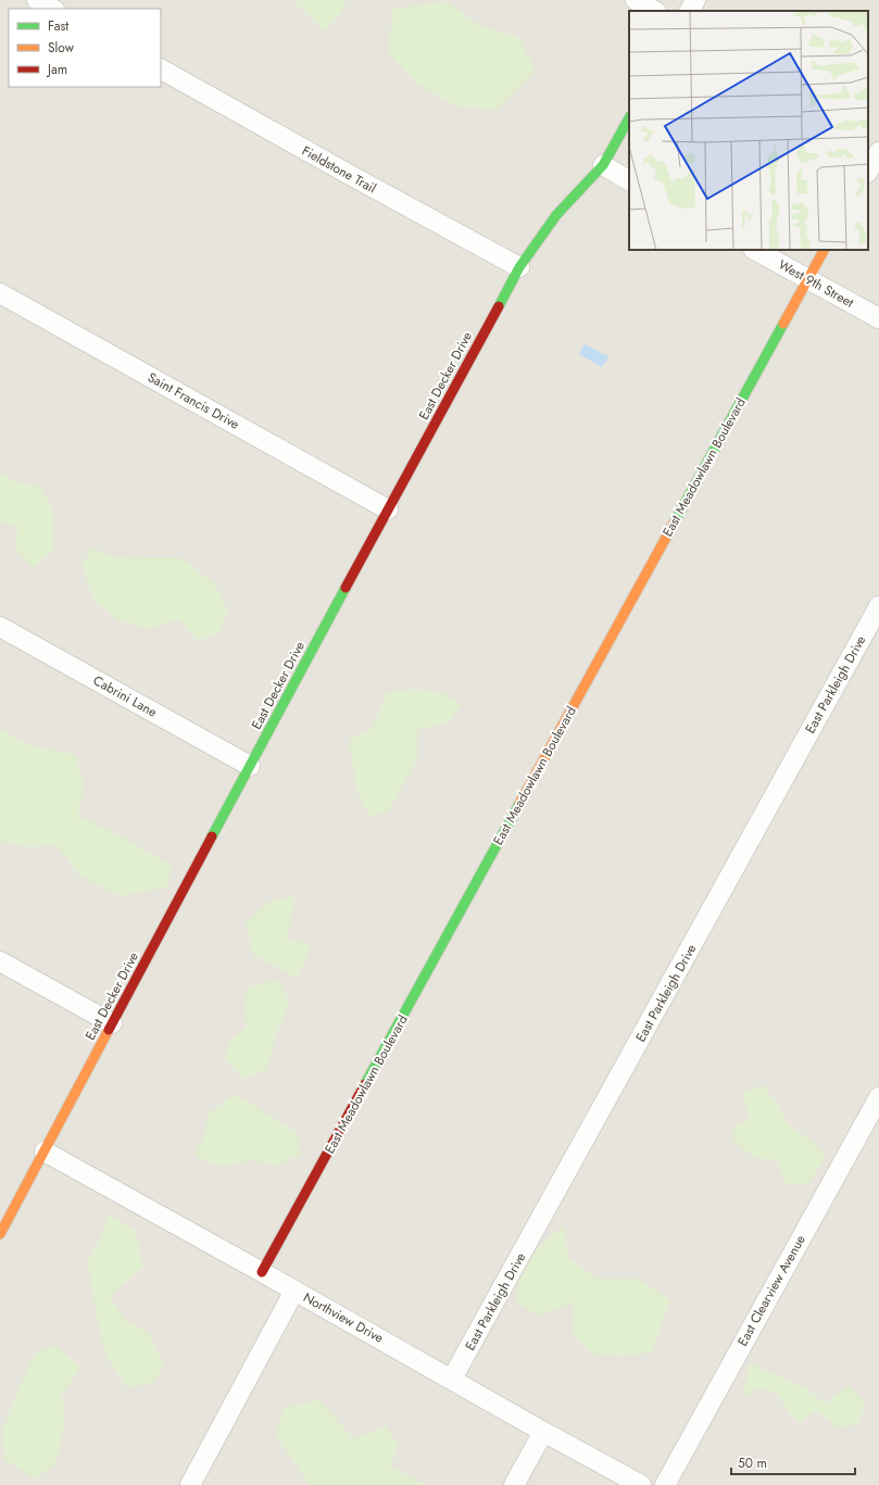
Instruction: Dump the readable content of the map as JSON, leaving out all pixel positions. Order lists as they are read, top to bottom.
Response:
{
  "streets": {
    "street": [
      "Fieldstone Trail",
      "West 9th Street",
      "East Decker Drive",
      "Saint Francis Drive",
      "East Meadowlawn Boulevard",
      "East Parkleigh Drive",
      "Cabrini Lane",
      "East Clearview Avenue",
      "Northview Drive"
    ]
  },
  "crossings": [
    ["Fieldstone Trail", "East Decker Drive"],
    ["West 9th Street", "East Meadowlawn Boulevard"],
    ["East Decker Drive", "Saint Francis Drive"],
    ["East Decker Drive", "Cabrini Lane"],
    ["East Decker Drive", "Northview Drive"],
    ["East Meadowlawn Boulevard", "Northview Drive"],
    ["East Parkleigh Drive", "Northview Drive"]
  ],
  "legend": ["Fast", "Slow", "Jam"],
  "scale_bar": "50 m"
}
